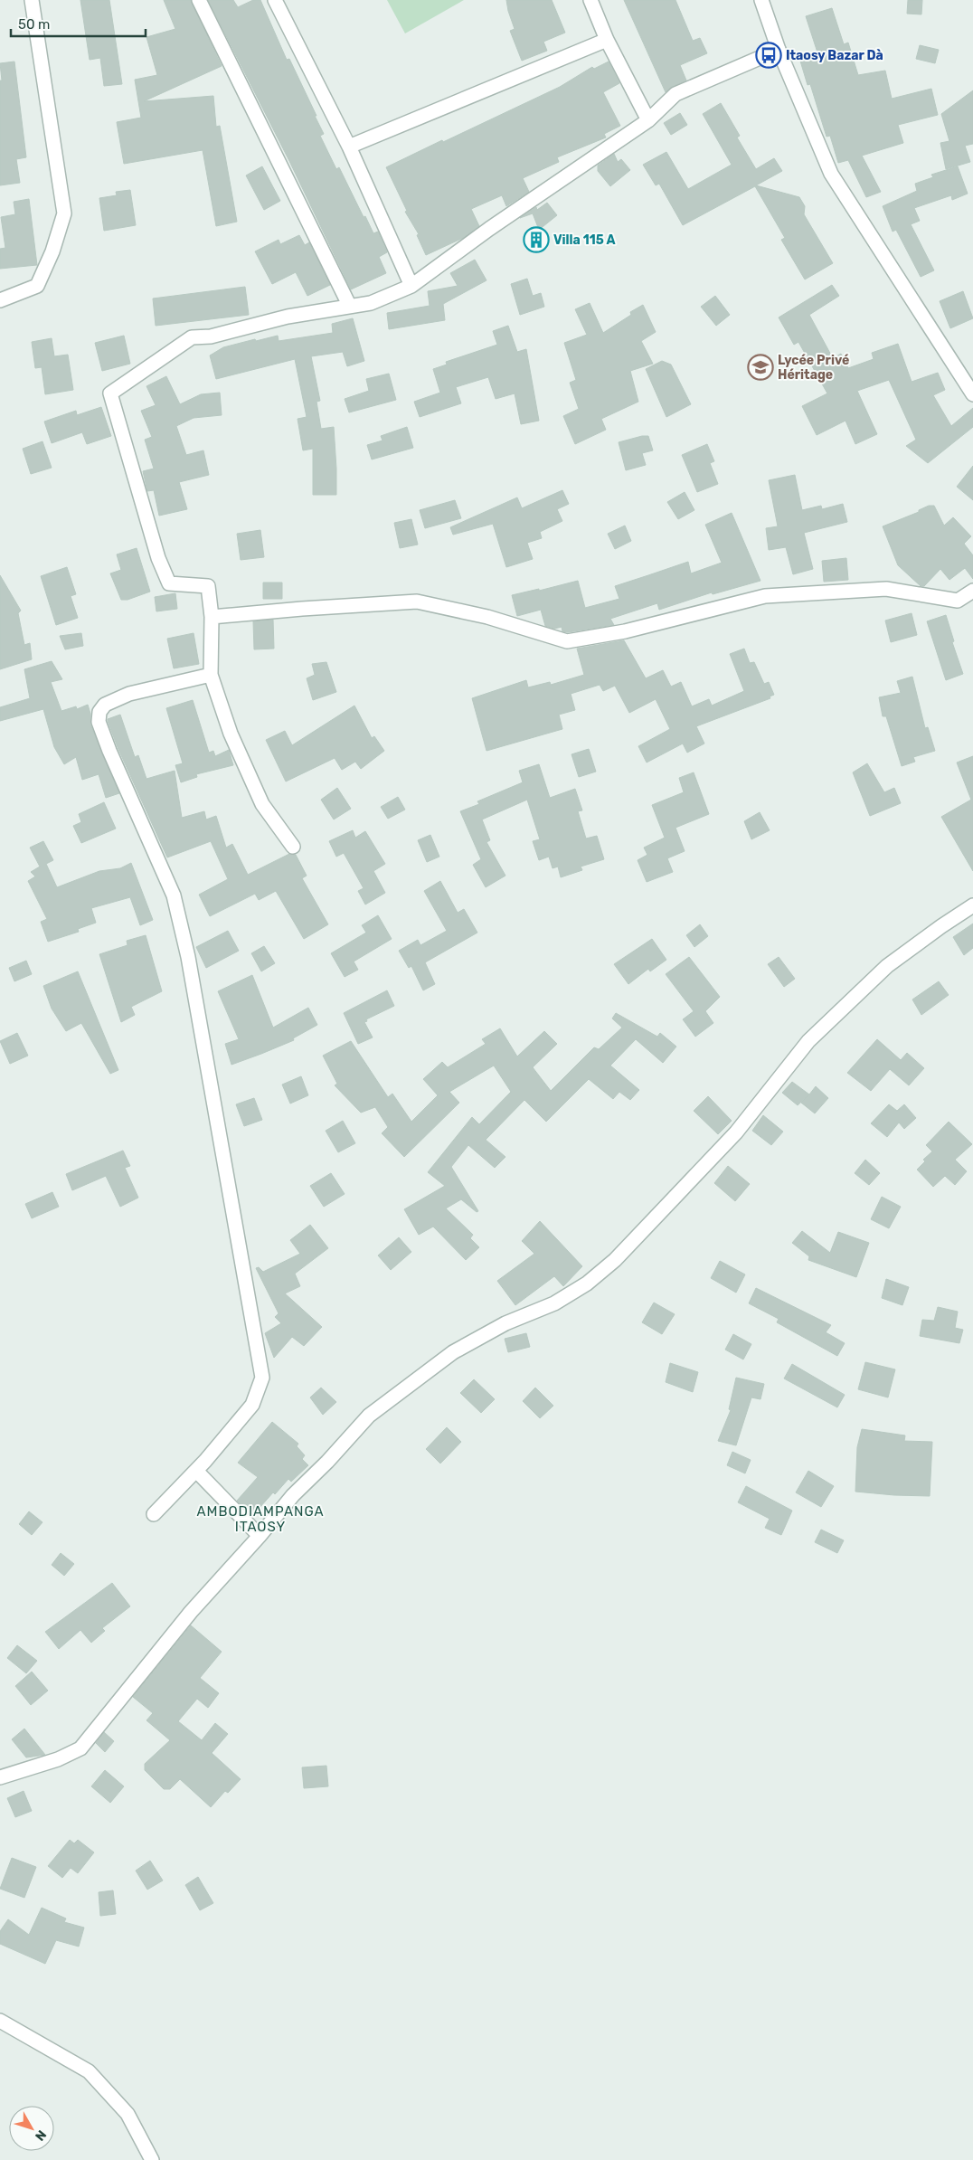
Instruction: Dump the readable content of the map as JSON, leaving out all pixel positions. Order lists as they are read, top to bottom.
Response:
{
  "districts": ["AMBODIAMPANGA ITAOSY"],
  "places": {
    "bus stop": ["Itaosy Bazar Dà"],
    "building": ["Villa 115 A"],
    "school or university": ["Lycée Privé Héritage"]
  },
  "scale_bar": "50 m",
  "north": "bottom right"
}
